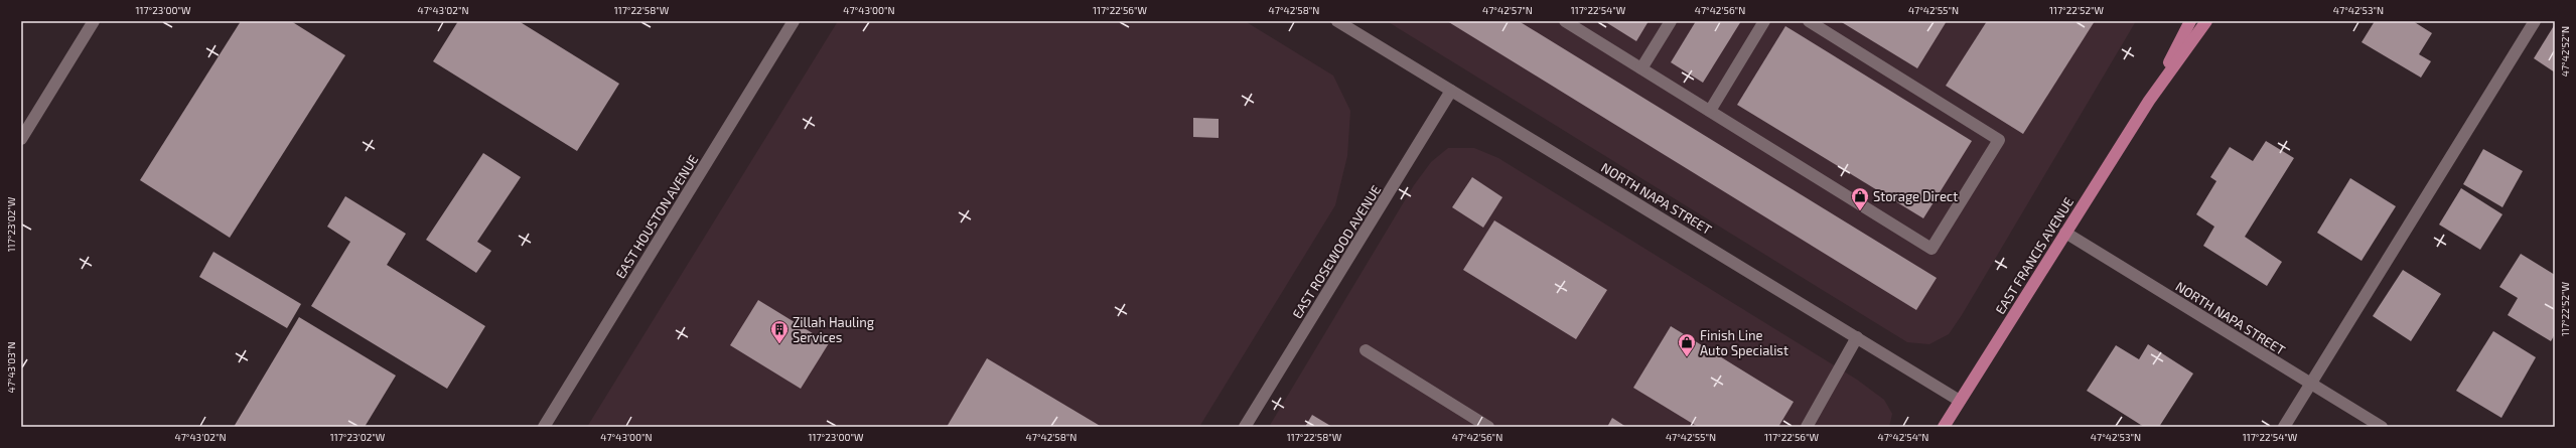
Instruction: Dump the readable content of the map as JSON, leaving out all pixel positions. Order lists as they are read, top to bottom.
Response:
{
  "streets": {
    "main road": ["EAST FRANCIS AVENUE"],
    "street": ["NORTH NAPA STREET", "EAST HOUSTON AVENUE", "EAST ROSEWOOD AVENUE"]
  },
  "crossings": [
    ["NORTH NAPA STREET", "EAST ROSEWOOD AVENUE"],
    ["NORTH NAPA STREET", "EAST FRANCIS AVENUE"]
  ],
  "places": {
    "shop": ["Storage Direct", "Finish Line Auto Specialist"],
    "building": ["Zillah Hauling Services"]
  },
  "coordinates": [
    "117°23'00\"W",
    "47°43'02\"N",
    "117°22'58\"W",
    "47°43'00\"N",
    "117°22'56\"W",
    "47°42'58\"N",
    "47°42'57\"N",
    "117°22'54\"W",
    "47°42'56\"N",
    "47°42'55\"N",
    "117°22'52\"W",
    "47°42'53\"N",
    "47°42'52\"N",
    "117°23'02\"W",
    "47°43'03\"N",
    "47°42'54\"N"
  ]
}
